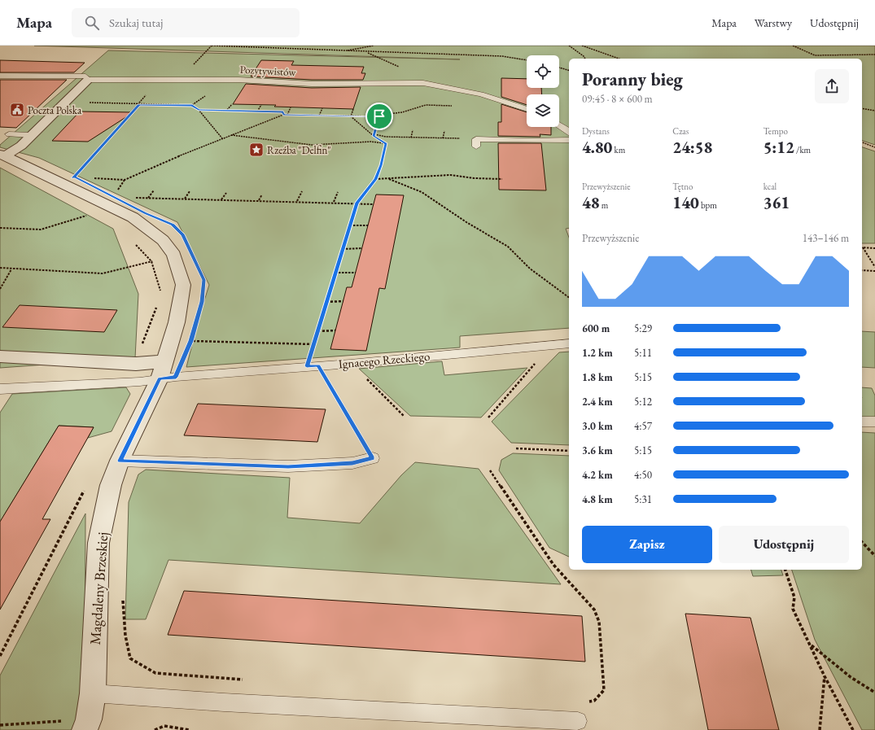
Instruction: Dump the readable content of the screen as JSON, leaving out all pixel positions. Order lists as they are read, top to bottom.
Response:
{
  "streets": {
    "street": ["Magdaleny Brzeskiej"],
    "lane": ["Pozytywistów", "Ignacego Rzeckiego"]
  },
  "crossings": [
    ["Ignacego Rzeckiego", "Magdaleny Brzeskiej"]
  ],
  "places": {
    "public building": ["Poczta Polska"],
    "place": ["Rzeźba \"Delfin\""]
  },
  "page": {
    "header": "Mapa",
    "search": "Szukaj tutaj",
    "nav": ["Mapa", "Warstwy", "Udostępnij"],
    "heading": ["Poranny bieg", "09:45 · 8 × 600 m"],
    "stats": [
      ["Dystans", "4.80 km"],
      ["Czas", "24:58"],
      ["Tempo", "5:12 /km"],
      ["Przewyższenie", "48 m"],
      ["Tętno", "140 bpm"],
      ["kcal", "361"]
    ],
    "chart": ["Przewyższenie", "143–146 m"],
    "list": [
      {
        "name": "600 m",
        "note": "5:29"
      },
      {
        "name": "1.2 km",
        "note": "5:11"
      },
      {
        "name": "1.8 km",
        "note": "5:15"
      },
      {
        "name": "2.4 km",
        "note": "5:12"
      },
      {
        "name": "3.0 km",
        "note": "4:57"
      },
      {
        "name": "3.6 km",
        "note": "5:15"
      },
      {
        "name": "4.2 km",
        "note": "4:50"
      },
      {
        "name": "4.8 km",
        "note": "5:31"
      }
    ],
    "buttons": ["Zapisz", "Udostępnij"]
  }
}
